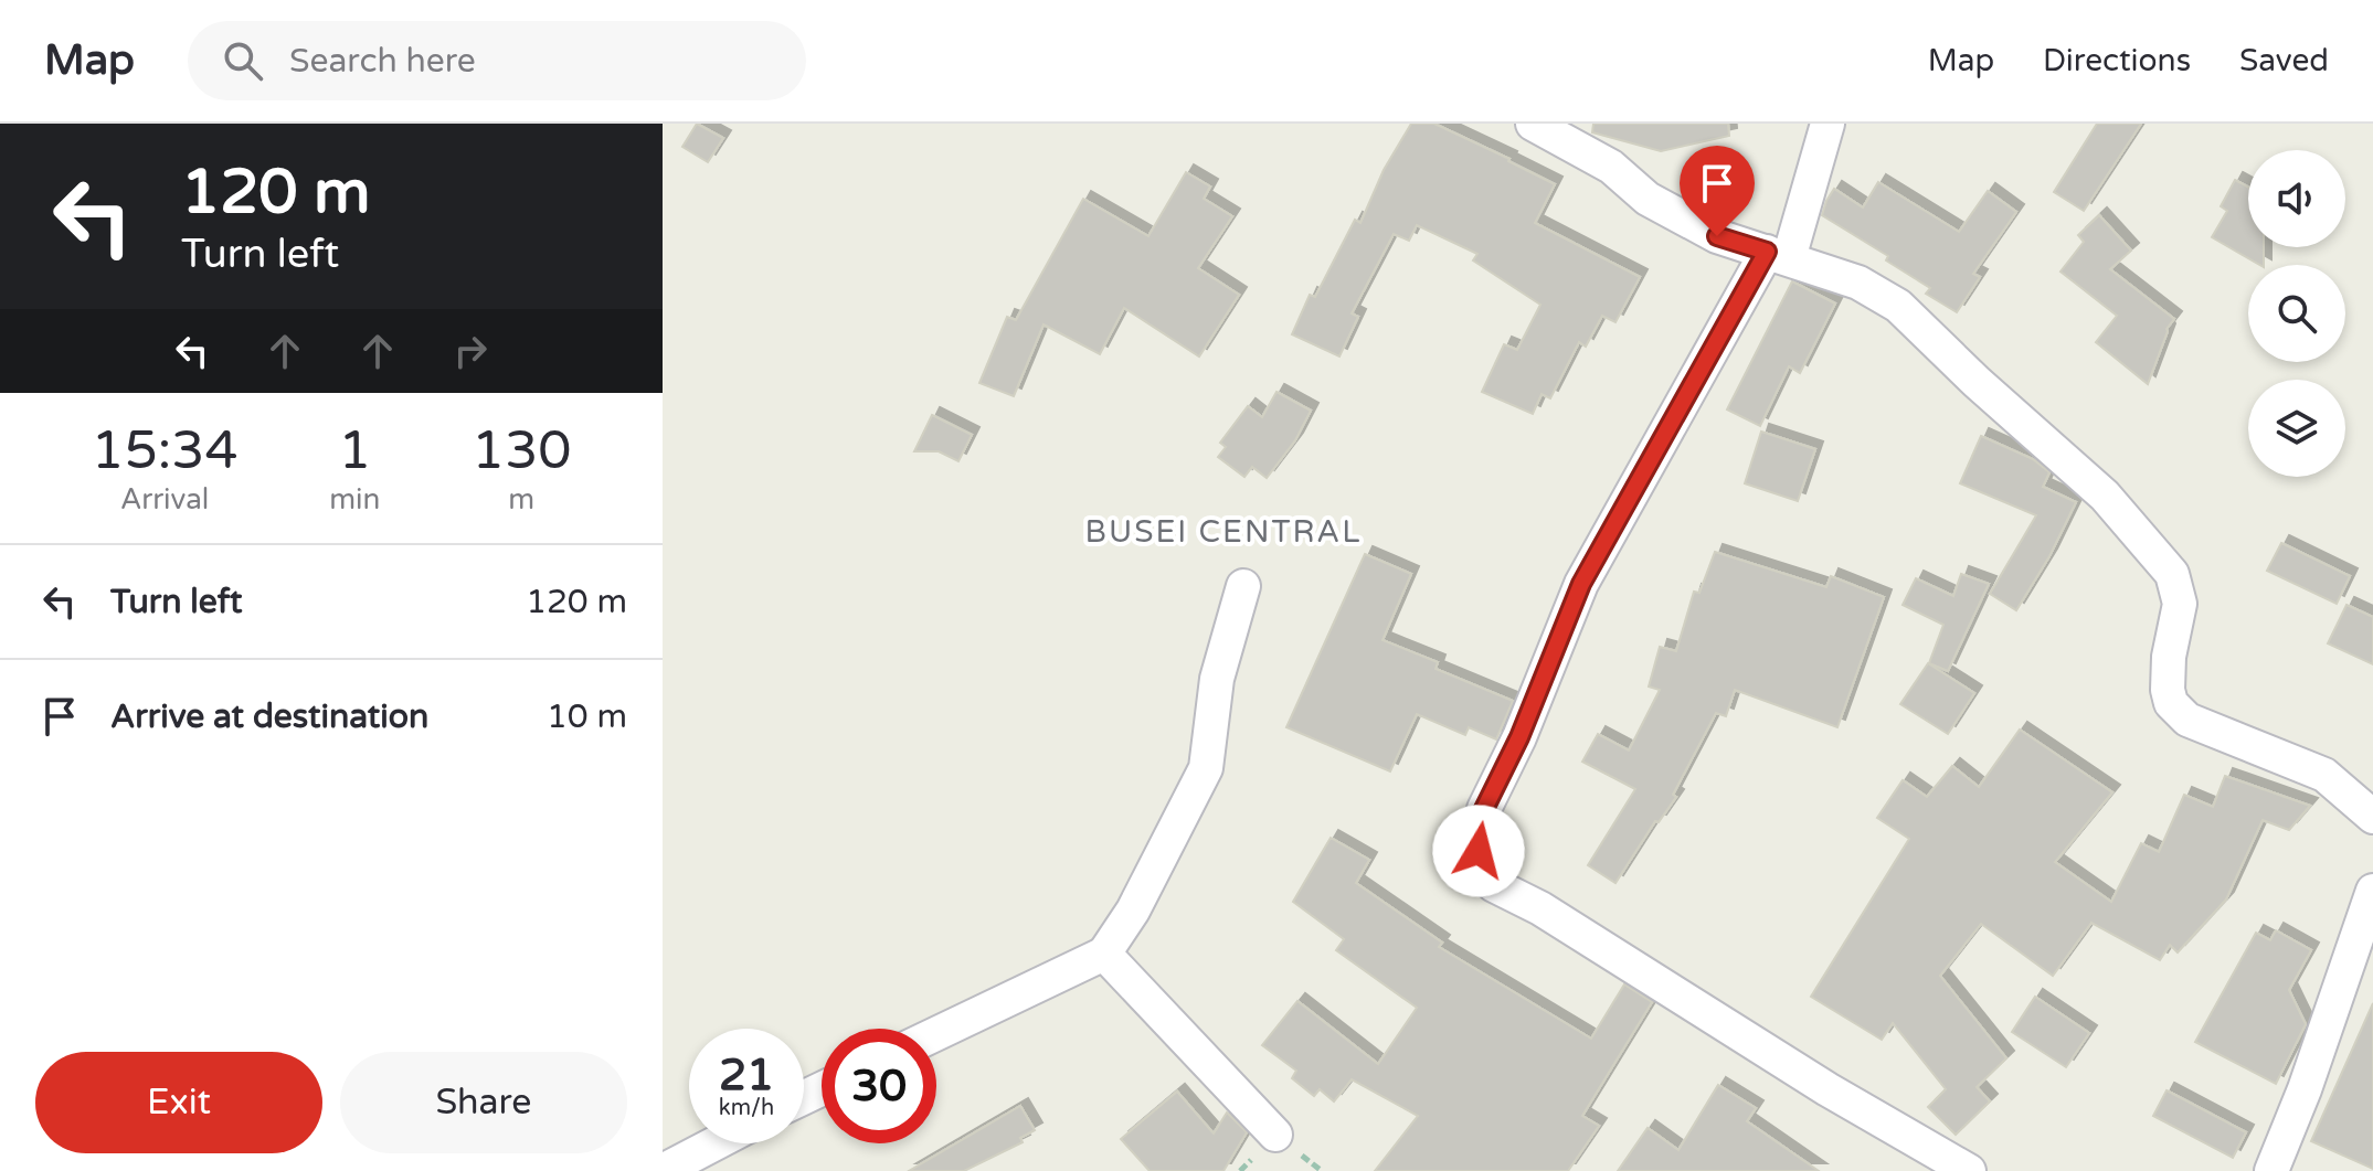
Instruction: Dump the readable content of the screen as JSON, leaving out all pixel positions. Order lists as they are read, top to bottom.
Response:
{
  "districts": ["BUSEI CENTRAL"],
  "page": {
    "header": "Map",
    "search": "Search here",
    "nav": ["Map", "Directions", "Saved"],
    "turn": ["120 m", "Turn left"],
    "eta": [
      "15:34",
      "Arrival",
      "1",
      "min",
      "130",
      "m"
    ],
    "list": [
      {
        "name": "Turn left",
        "value": "120 m"
      },
      {
        "name": "Arrive at destination",
        "value": "10 m"
      }
    ],
    "speed": "21 km/h",
    "limit": "30",
    "buttons": ["Exit", "Share"]
  }
}
